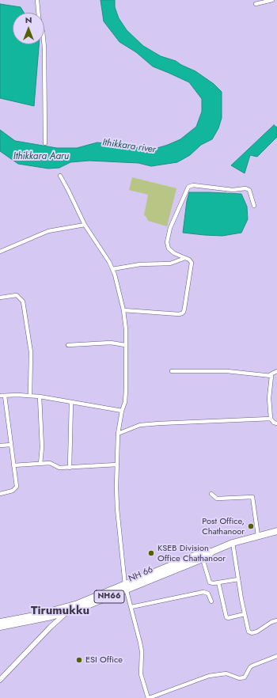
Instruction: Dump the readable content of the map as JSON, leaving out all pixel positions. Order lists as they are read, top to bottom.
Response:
{
  "streets": {
    "highway": ["NH 66", "NH66"]
  },
  "districts": ["Tirumukku"],
  "water": ["Ithikkara river", "Ithikkara Aaru"],
  "places": ["Post Office, Chathanoor", "KSEB Division Office Chathanoor", "ESI Office"],
  "north": "top"
}
